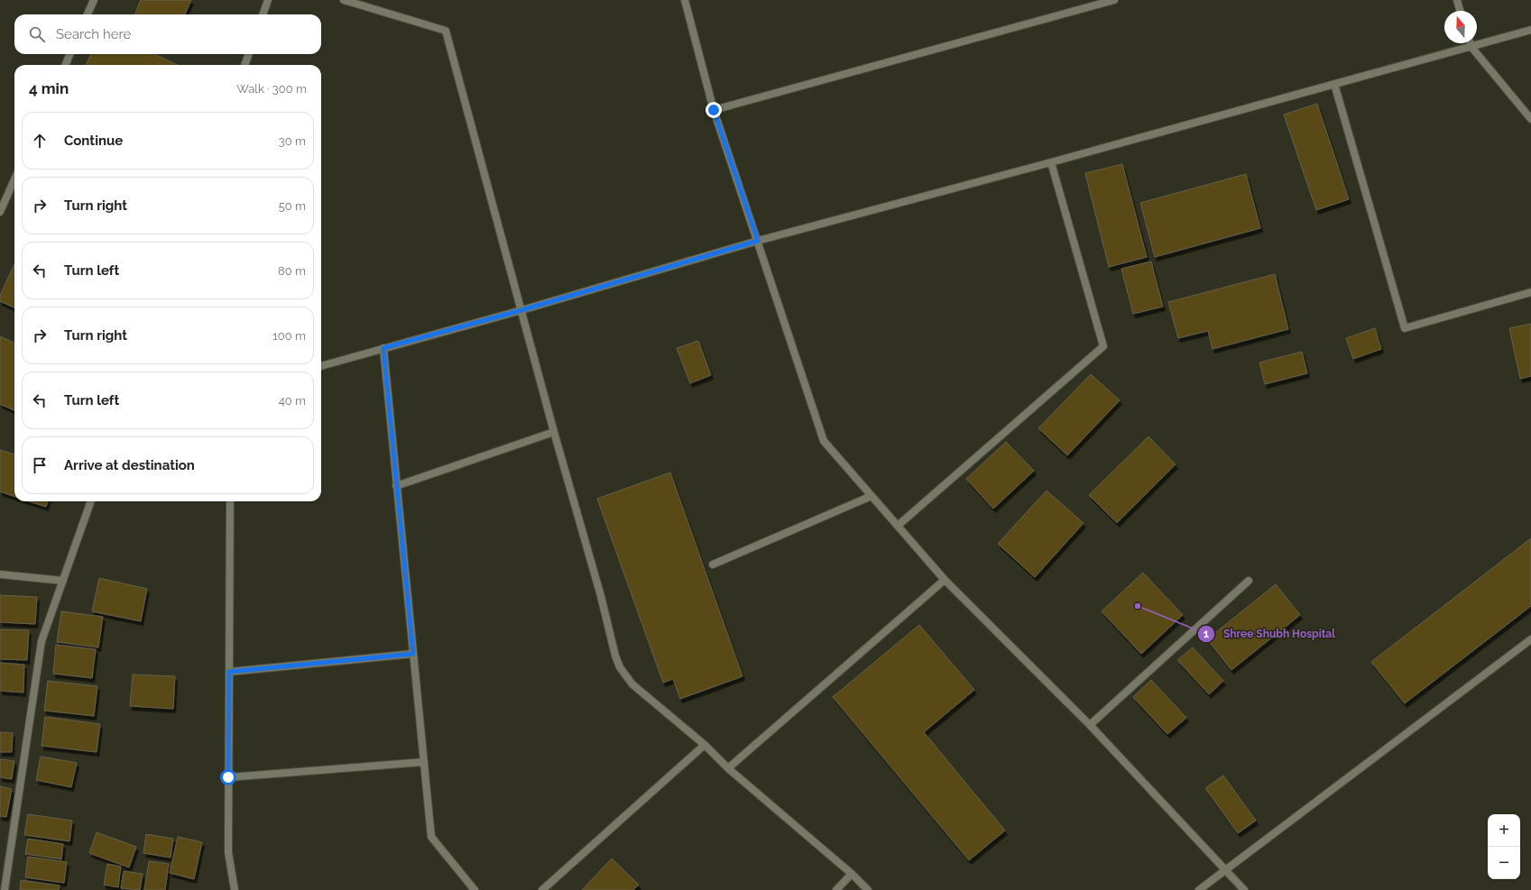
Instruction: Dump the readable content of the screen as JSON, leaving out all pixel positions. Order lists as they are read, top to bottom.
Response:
{
  "places": ["Shree Shubh Hospital"],
  "north": "top",
  "page": {
    "search": "Search here",
    "heading": ["4 min", "Walk · 300 m"],
    "list": [
      ["Continue", "30 m"],
      ["Turn right", "50 m"],
      ["Turn left", "80 m"],
      ["Turn right", "100 m"],
      ["Turn left", "40 m"],
      "Arrive at destination"
    ],
    "map_buttons": ["+", "−"]
  }
}
